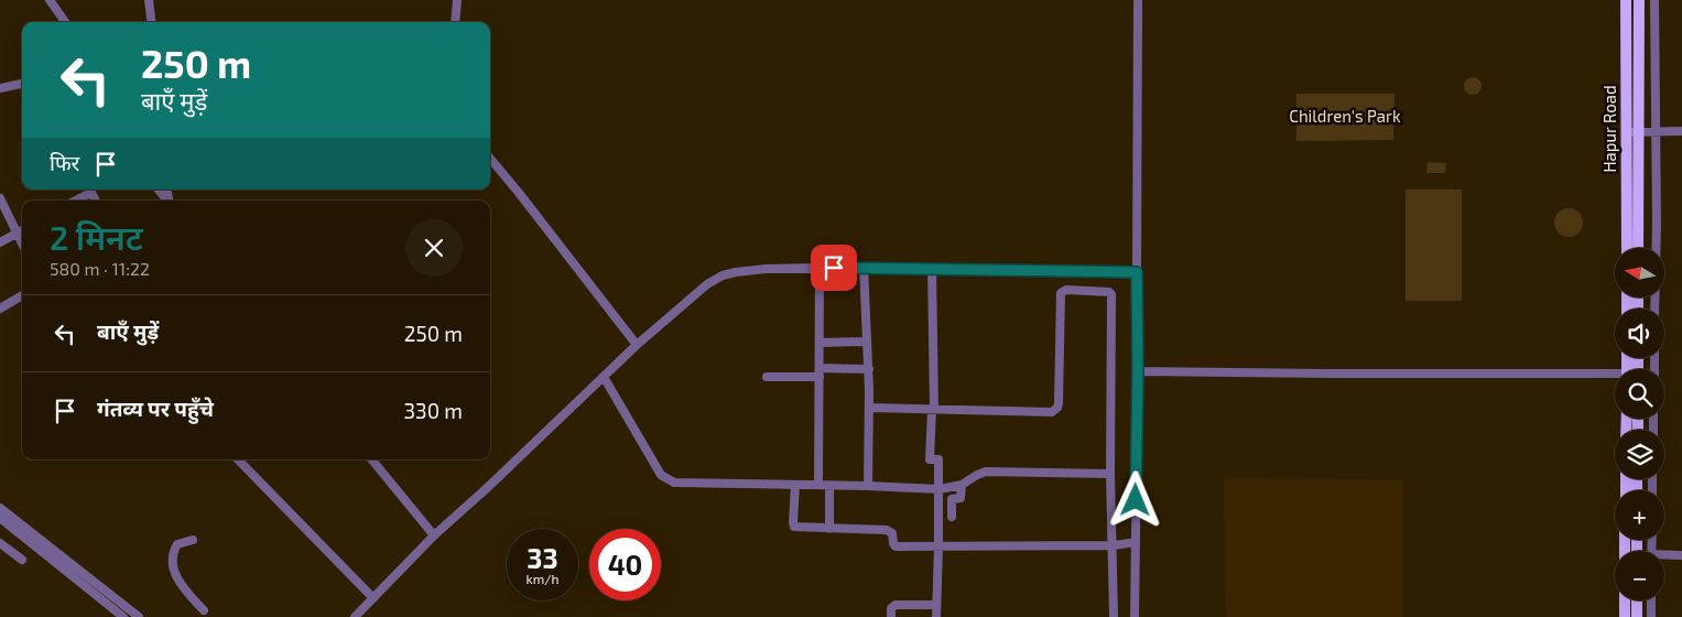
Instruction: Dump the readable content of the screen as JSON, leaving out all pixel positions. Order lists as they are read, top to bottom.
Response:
{
  "streets": {
    "main road": ["Hapur Road"]
  },
  "parks": ["Children's Park"],
  "north": "left",
  "page": {
    "turn": ["250 m", "बाएँ मुड़ें"],
    "then": "फिर",
    "heading": ["2 मिनट", "580 m · 11:22"],
    "map_buttons": ["+", "−"],
    "list": [
      {
        "name": "बाएँ मुड़ें",
        "value": "250 m"
      },
      {
        "name": "गंतव्य पर पहुँचे",
        "value": "330 m"
      }
    ],
    "speed": "33 km/h",
    "limit": "40"
  }
}
